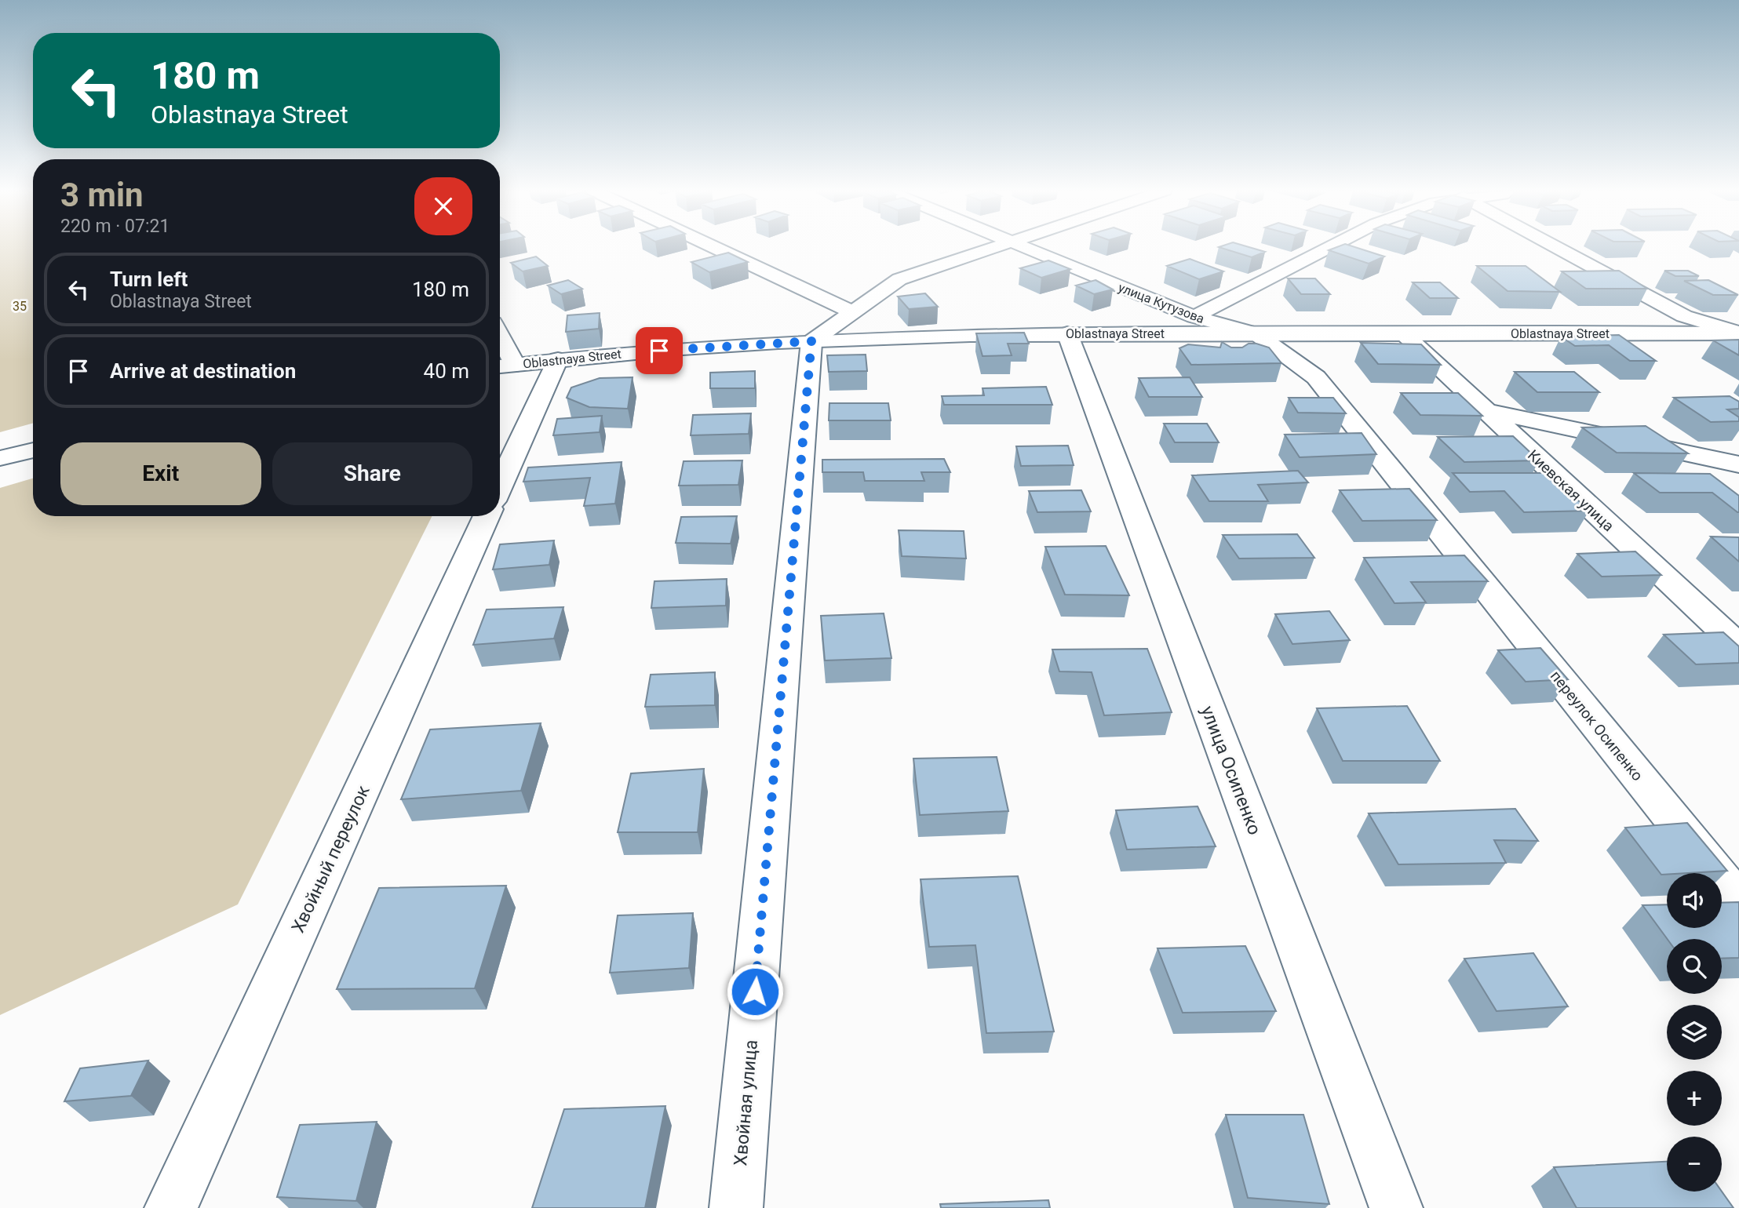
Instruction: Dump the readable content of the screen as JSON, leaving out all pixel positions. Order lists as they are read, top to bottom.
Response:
{
  "streets": {
    "street": [
      "улица Кутузова",
      "Oblastnaya Street",
      "Киевская улица",
      "переулок Осипенко",
      "улица Осипенко",
      "Хвойный переулок",
      "Хвойная улица"
    ]
  },
  "crossings": [
    ["улица Кутузова", "Oblastnaya Street"],
    ["улица Кутузова", "переулок Осипенко"],
    ["Oblastnaya Street", "Киевская улица"],
    ["Oblastnaya Street", "переулок Осипенко"],
    ["Oblastnaya Street", "улица Осипенко"],
    ["Oblastnaya Street", "Хвойная улица"]
  ],
  "parks": ["35"],
  "page": {
    "turn": ["180 m", "Oblastnaya Street"],
    "heading": ["3 min", "220 m · 07:21"],
    "list": [
      {
        "name": "Turn left",
        "note": "Oblastnaya Street",
        "value": "180 m"
      },
      {
        "name": "Arrive at destination",
        "value": "40 m"
      }
    ],
    "buttons": ["Exit", "Share"],
    "map_buttons": ["+", "−"]
  }
}
